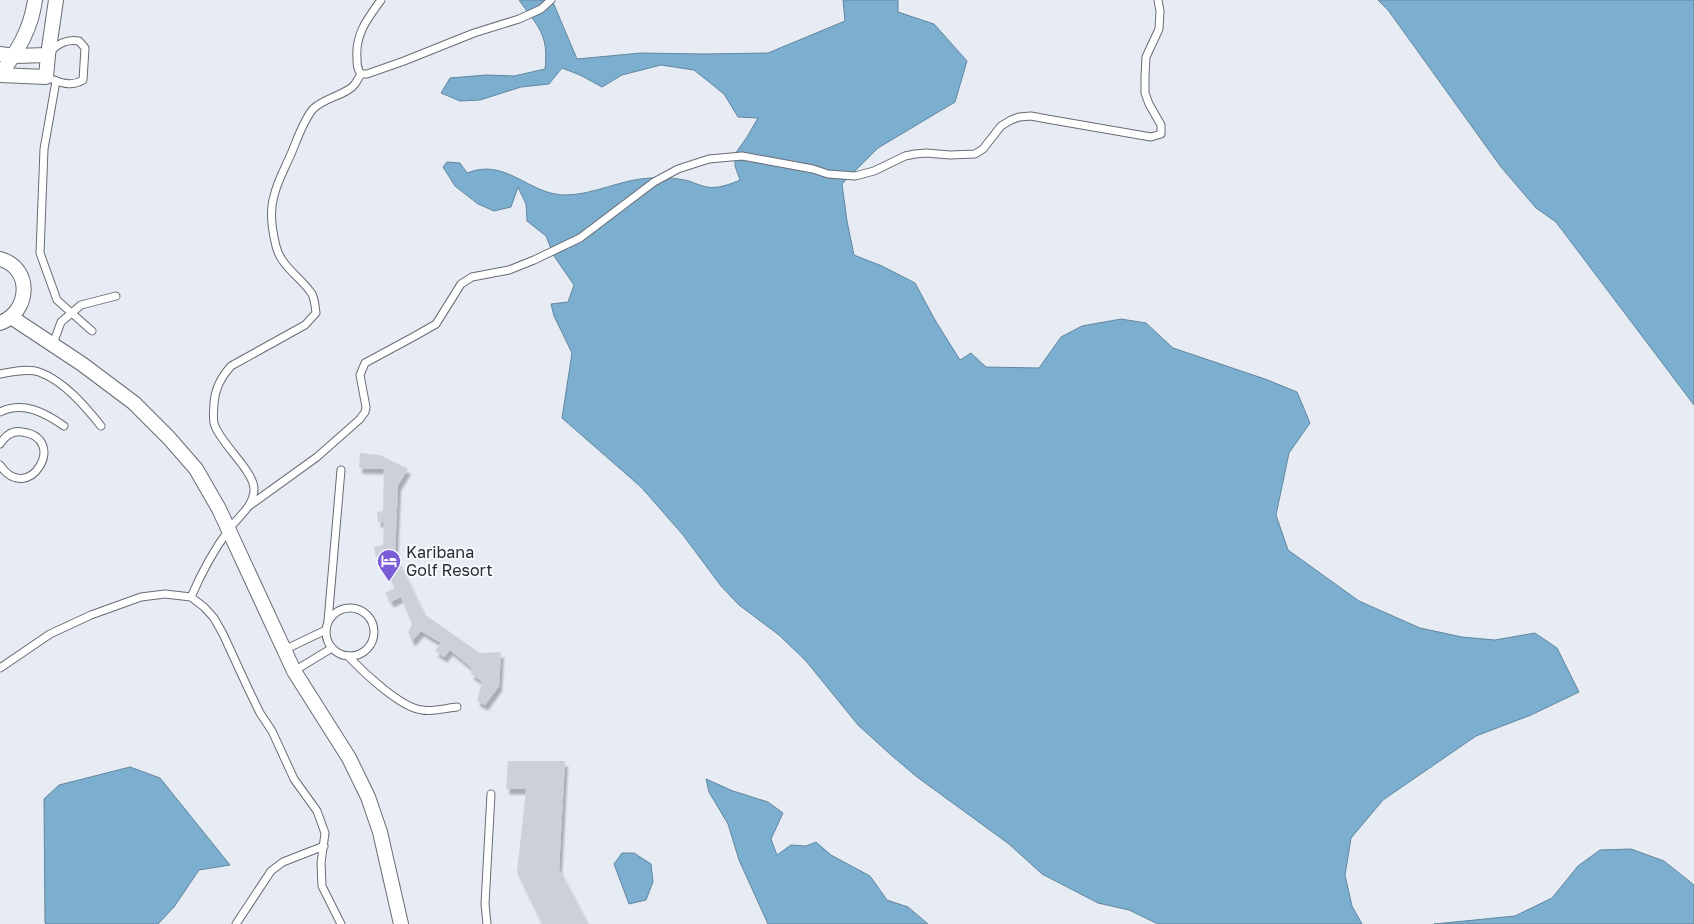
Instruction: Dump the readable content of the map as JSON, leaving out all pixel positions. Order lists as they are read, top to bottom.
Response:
{
  "places": {
    "hotel": ["Karibana Golf Resort"]
  }
}
